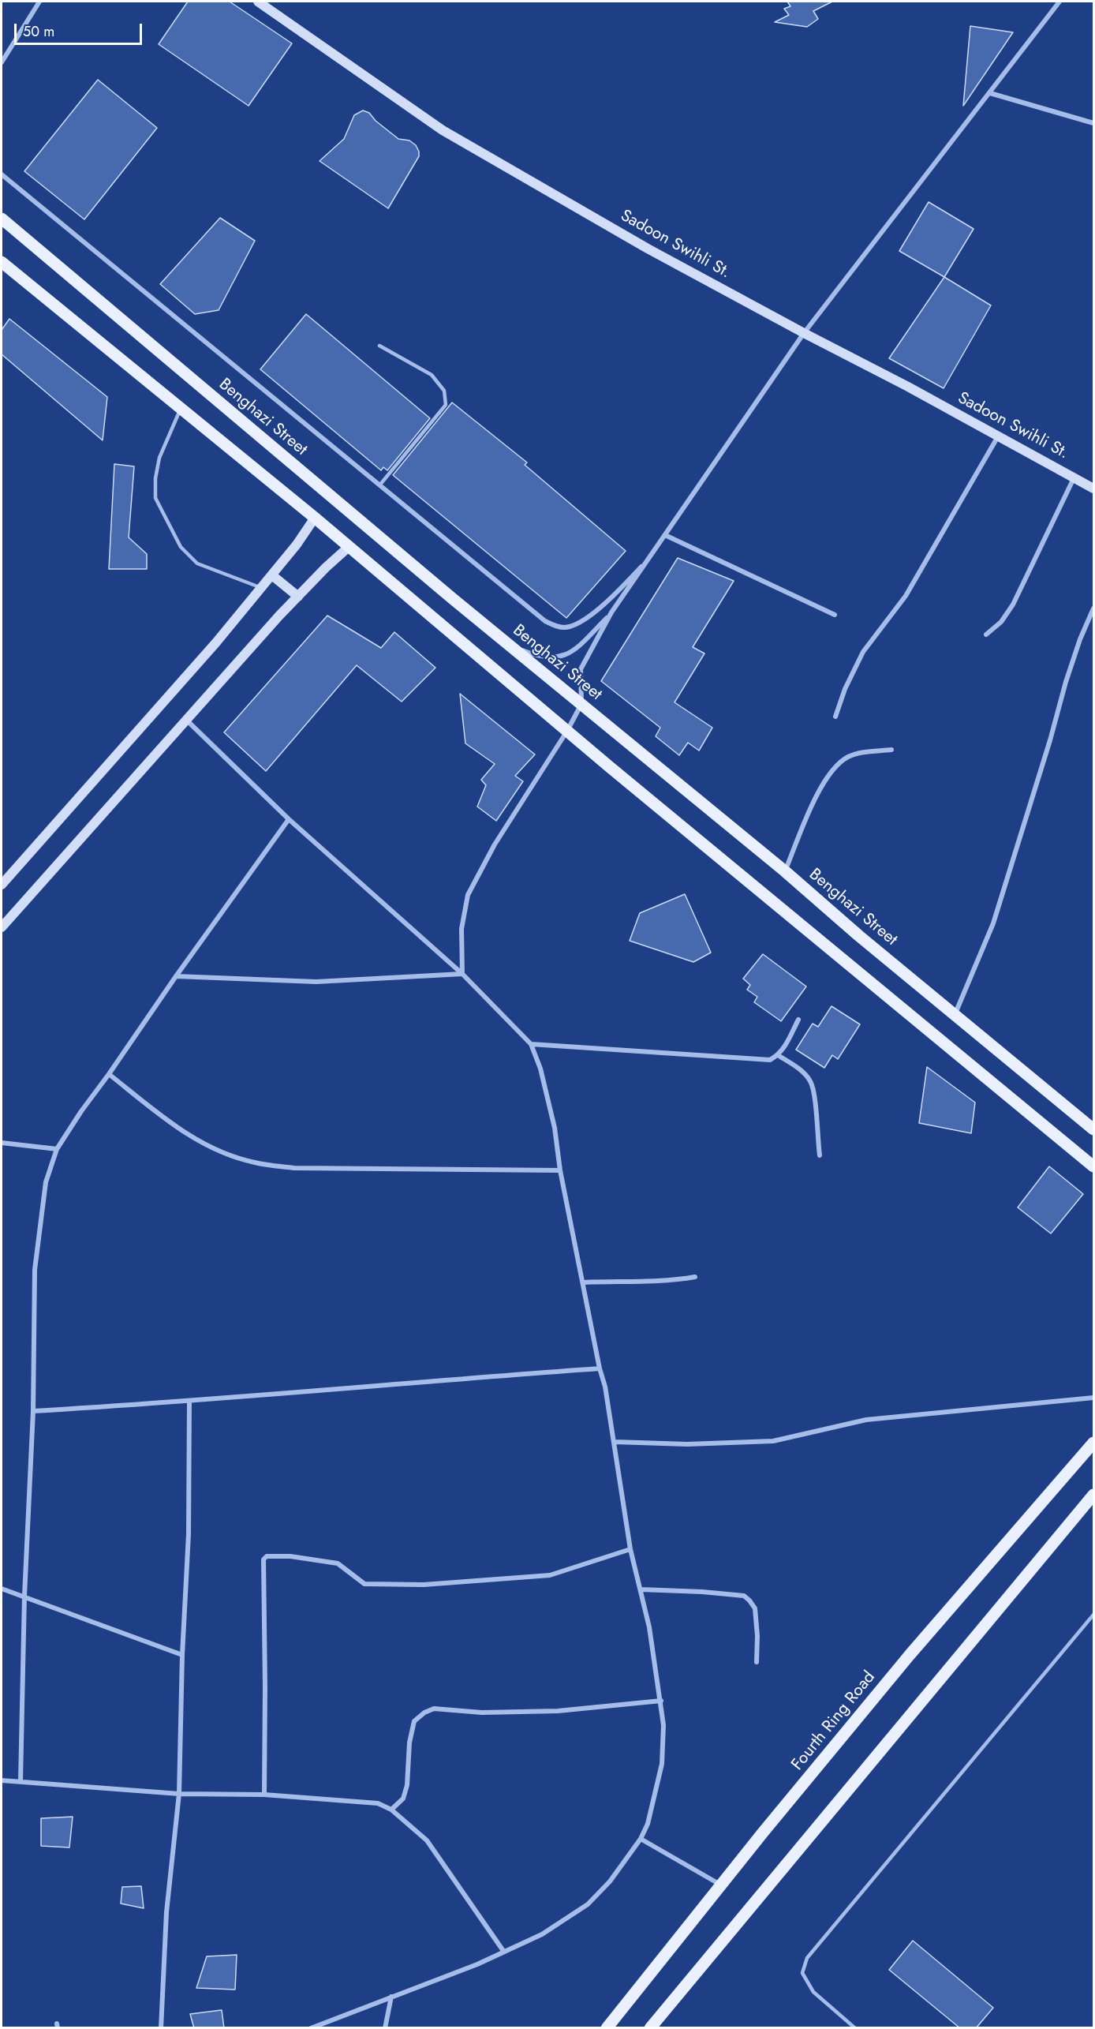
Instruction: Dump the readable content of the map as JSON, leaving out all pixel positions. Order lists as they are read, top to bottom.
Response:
{
  "streets": {
    "main road": ["Sadoon Swihli St.", "Benghazi Street", "Fourth Ring Road"]
  },
  "scale_bar": "50 m"
}
